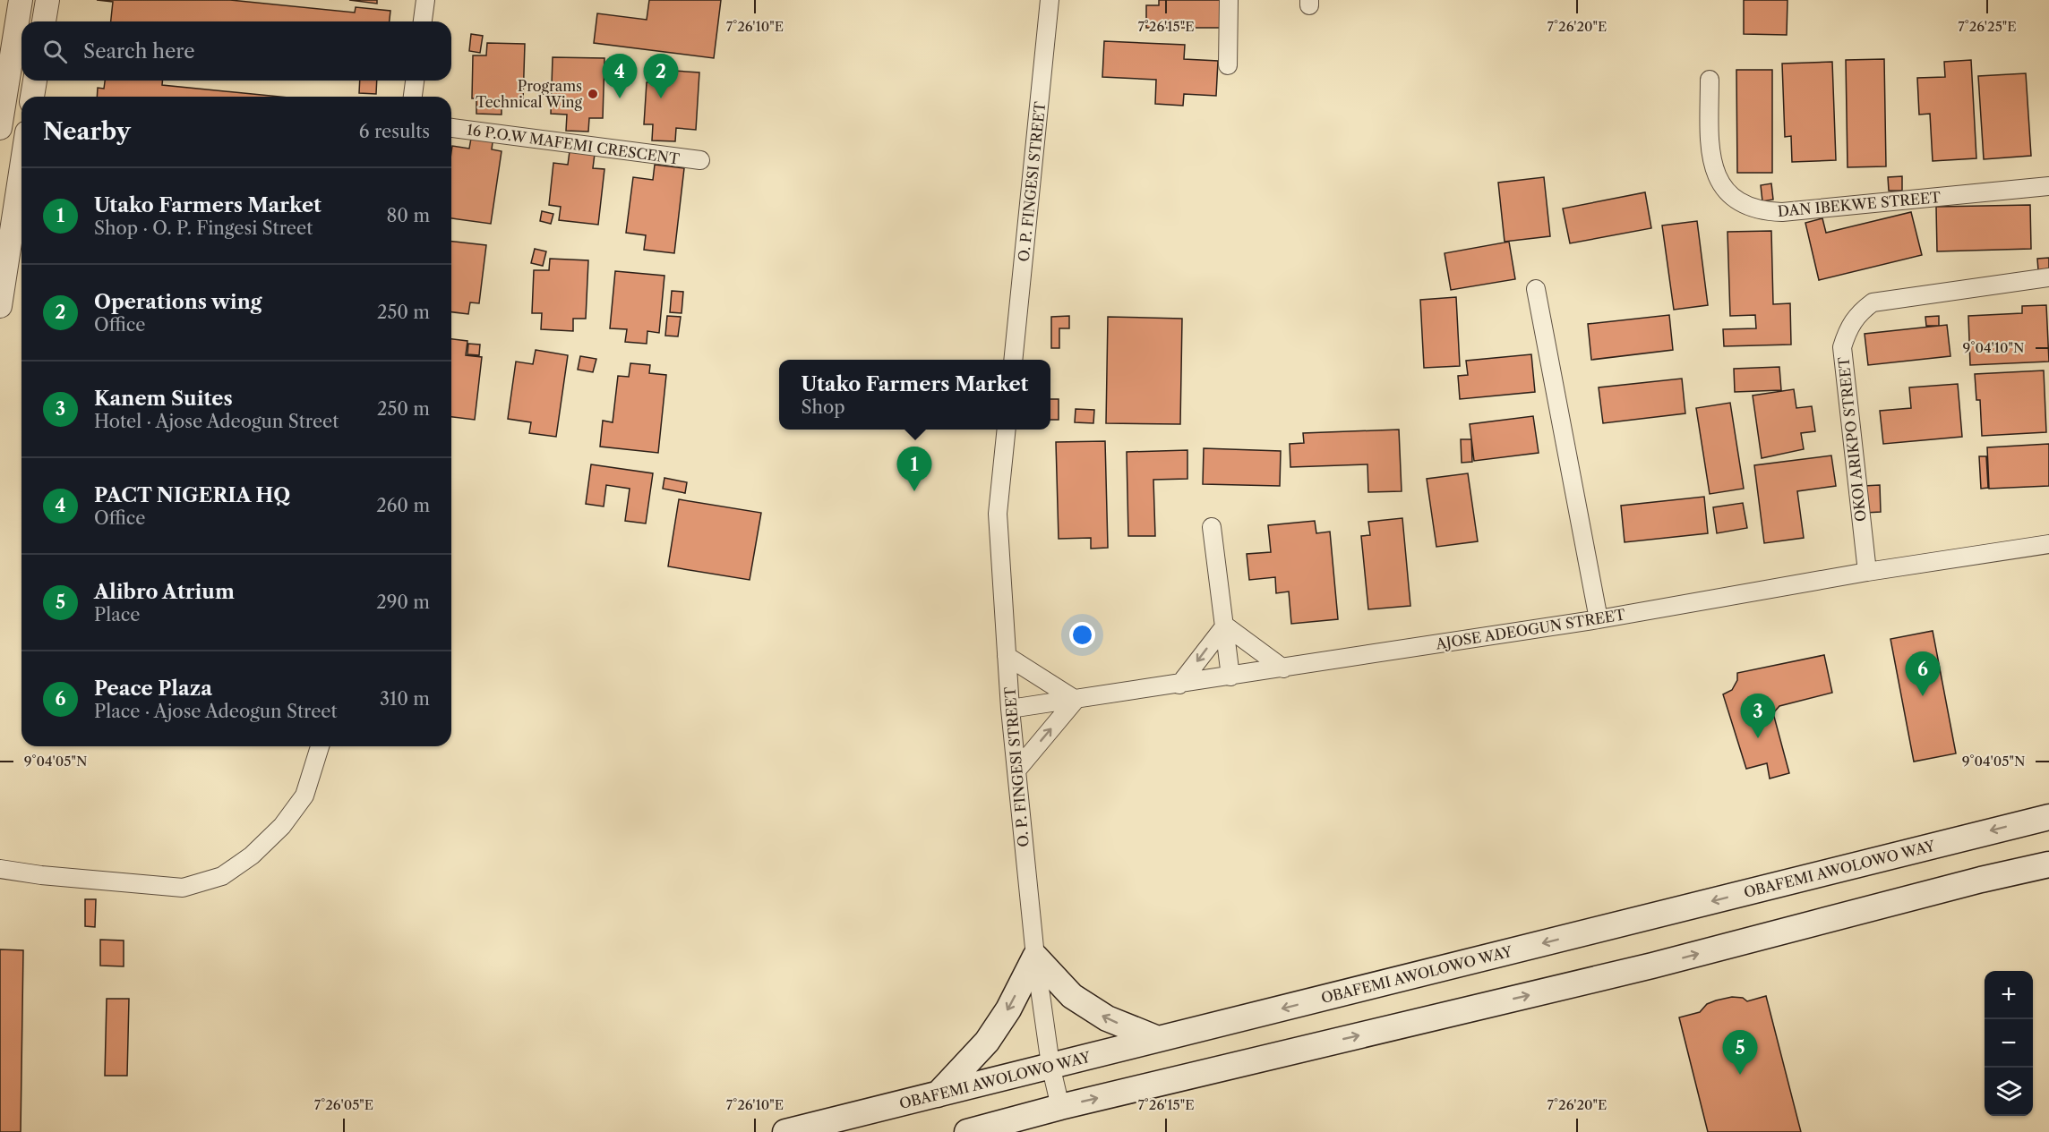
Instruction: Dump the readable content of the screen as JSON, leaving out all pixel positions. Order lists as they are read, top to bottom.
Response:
{
  "streets": {
    "main road": ["OBAFEMI AWOLOWO WAY"],
    "street": [
      "16 P.O.W MAFEMI CRESCENT",
      "O. P. FINGESI STREET",
      "DAN IBEKWE STREET",
      "OKOI ARIKPO STREET",
      "AJOSE ADEOGUN STREET"
    ]
  },
  "crossings": [
    ["O. P. FINGESI STREET", "AJOSE ADEOGUN STREET"],
    ["O. P. FINGESI STREET", "OBAFEMI AWOLOWO WAY"],
    ["OKOI ARIKPO STREET", "AJOSE ADEOGUN STREET"]
  ],
  "places": ["Programs Technical Wing"],
  "page": {
    "search": "Search here",
    "pins": [
      "2",
      "4",
      "1",
      "6",
      "3",
      "5"
    ],
    "heading": ["Nearby", "6 results"],
    "list": [
      {
        "mark": "1",
        "name": "Utako Farmers Market",
        "note": "Shop · O. P. Fingesi Street",
        "value": "80 m"
      },
      {
        "mark": "2",
        "name": "Operations wing",
        "note": "Office",
        "value": "250 m"
      },
      {
        "mark": "3",
        "name": "Kanem Suites",
        "note": "Hotel · Ajose Adeogun Street",
        "value": "250 m"
      },
      {
        "mark": "4",
        "name": "PACT NIGERIA HQ",
        "note": "Office",
        "value": "260 m"
      },
      {
        "mark": "5",
        "name": "Alibro Atrium",
        "note": "Place",
        "value": "290 m"
      },
      {
        "mark": "6",
        "name": "Peace Plaza",
        "note": "Place · Ajose Adeogun Street",
        "value": "310 m"
      }
    ],
    "popup": ["Utako Farmers Market", "Shop"],
    "map_buttons": ["+", "−"]
  },
  "coordinates": [
    "7°26'10\"E",
    "7°26'15\"E",
    "7°26'20\"E",
    "7°26'25\"E",
    "9°04'10\"N",
    "9°04'05\"N",
    "7°26'05\"E"
  ]
}
